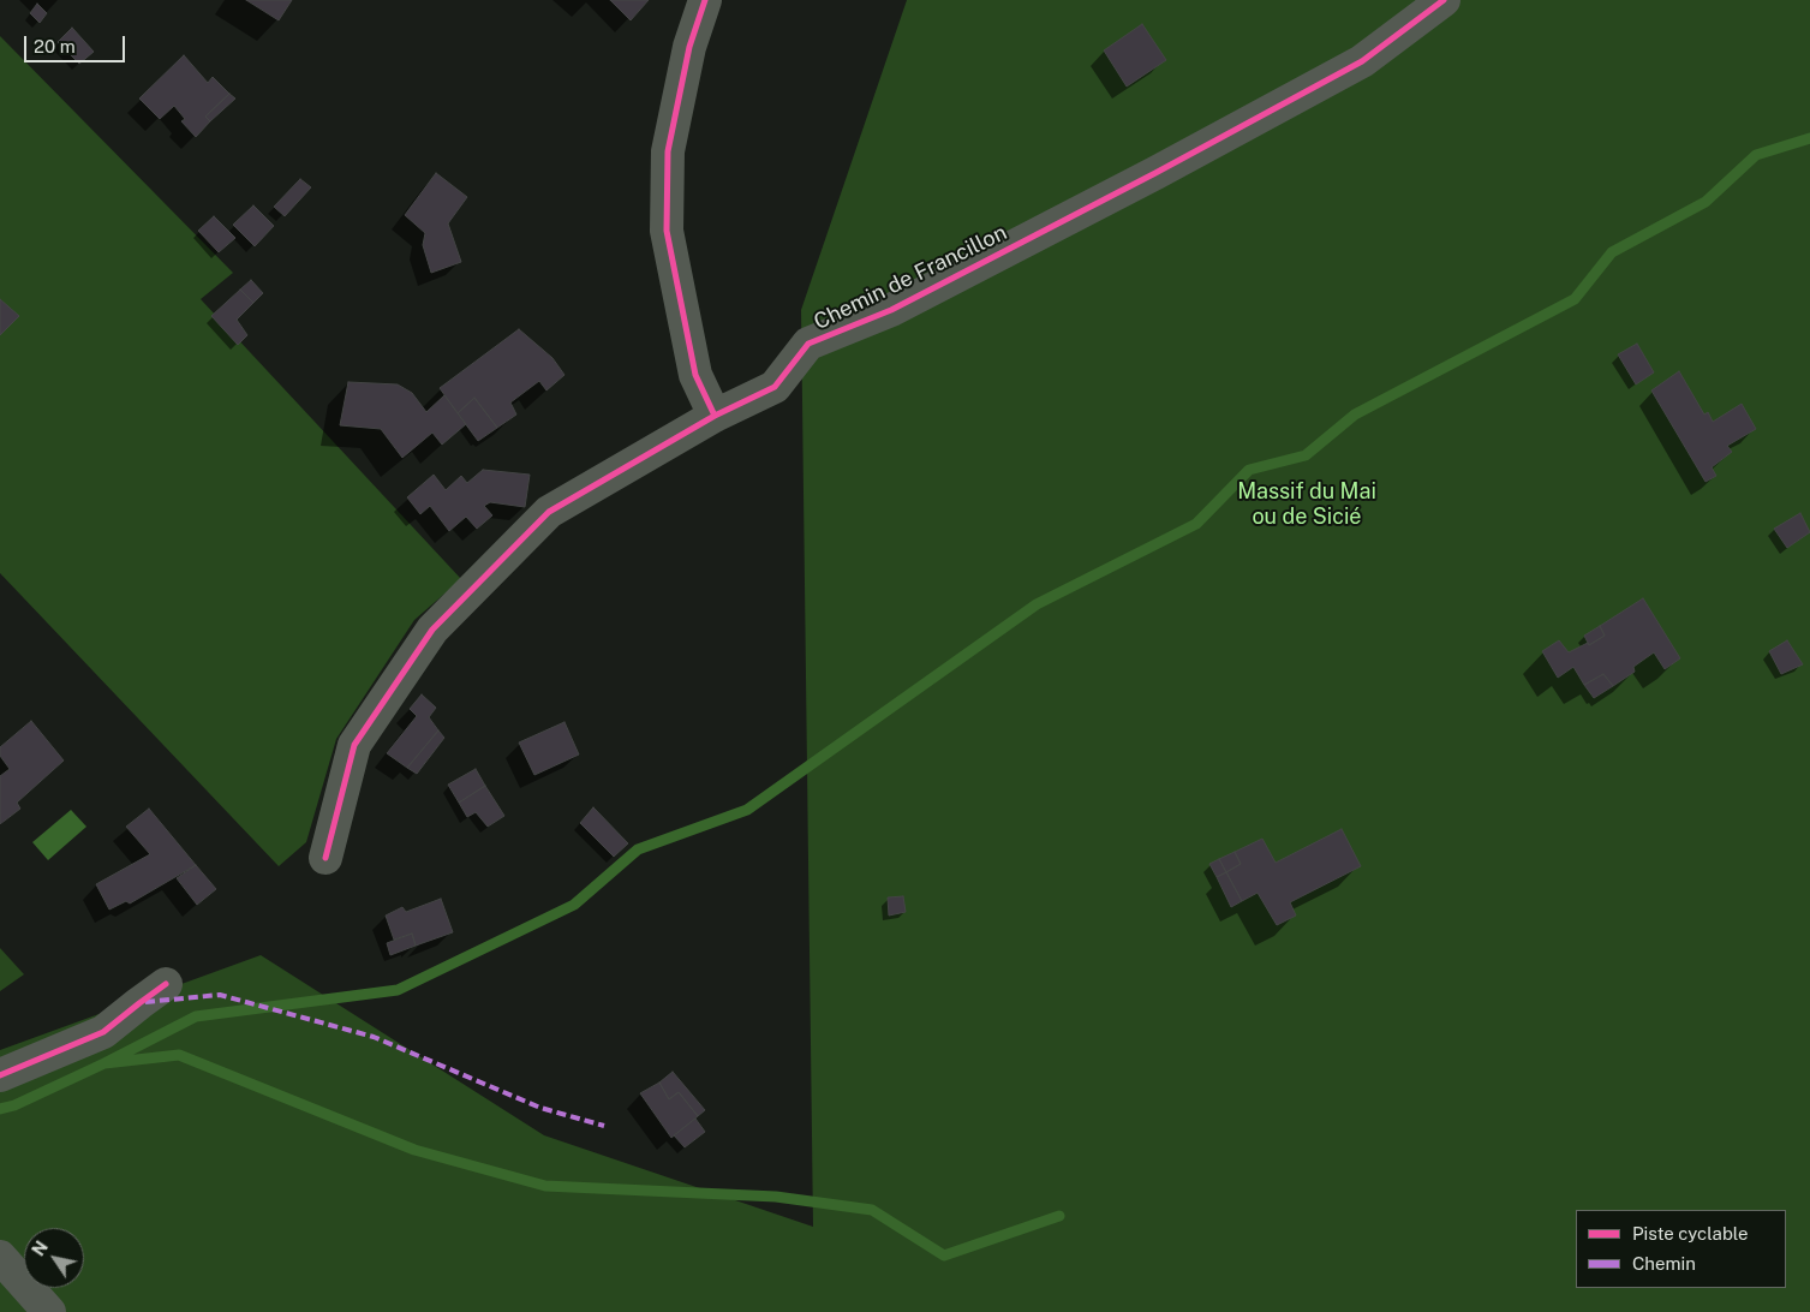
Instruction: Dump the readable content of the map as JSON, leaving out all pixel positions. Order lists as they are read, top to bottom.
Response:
{
  "streets": {
    "street": ["Chemin de Francillon"]
  },
  "parks": ["Massif du Mai ou de Sicié"],
  "legend": ["Piste cyclable", "Chemin"],
  "scale_bar": "20 m",
  "north": "top left"
}
